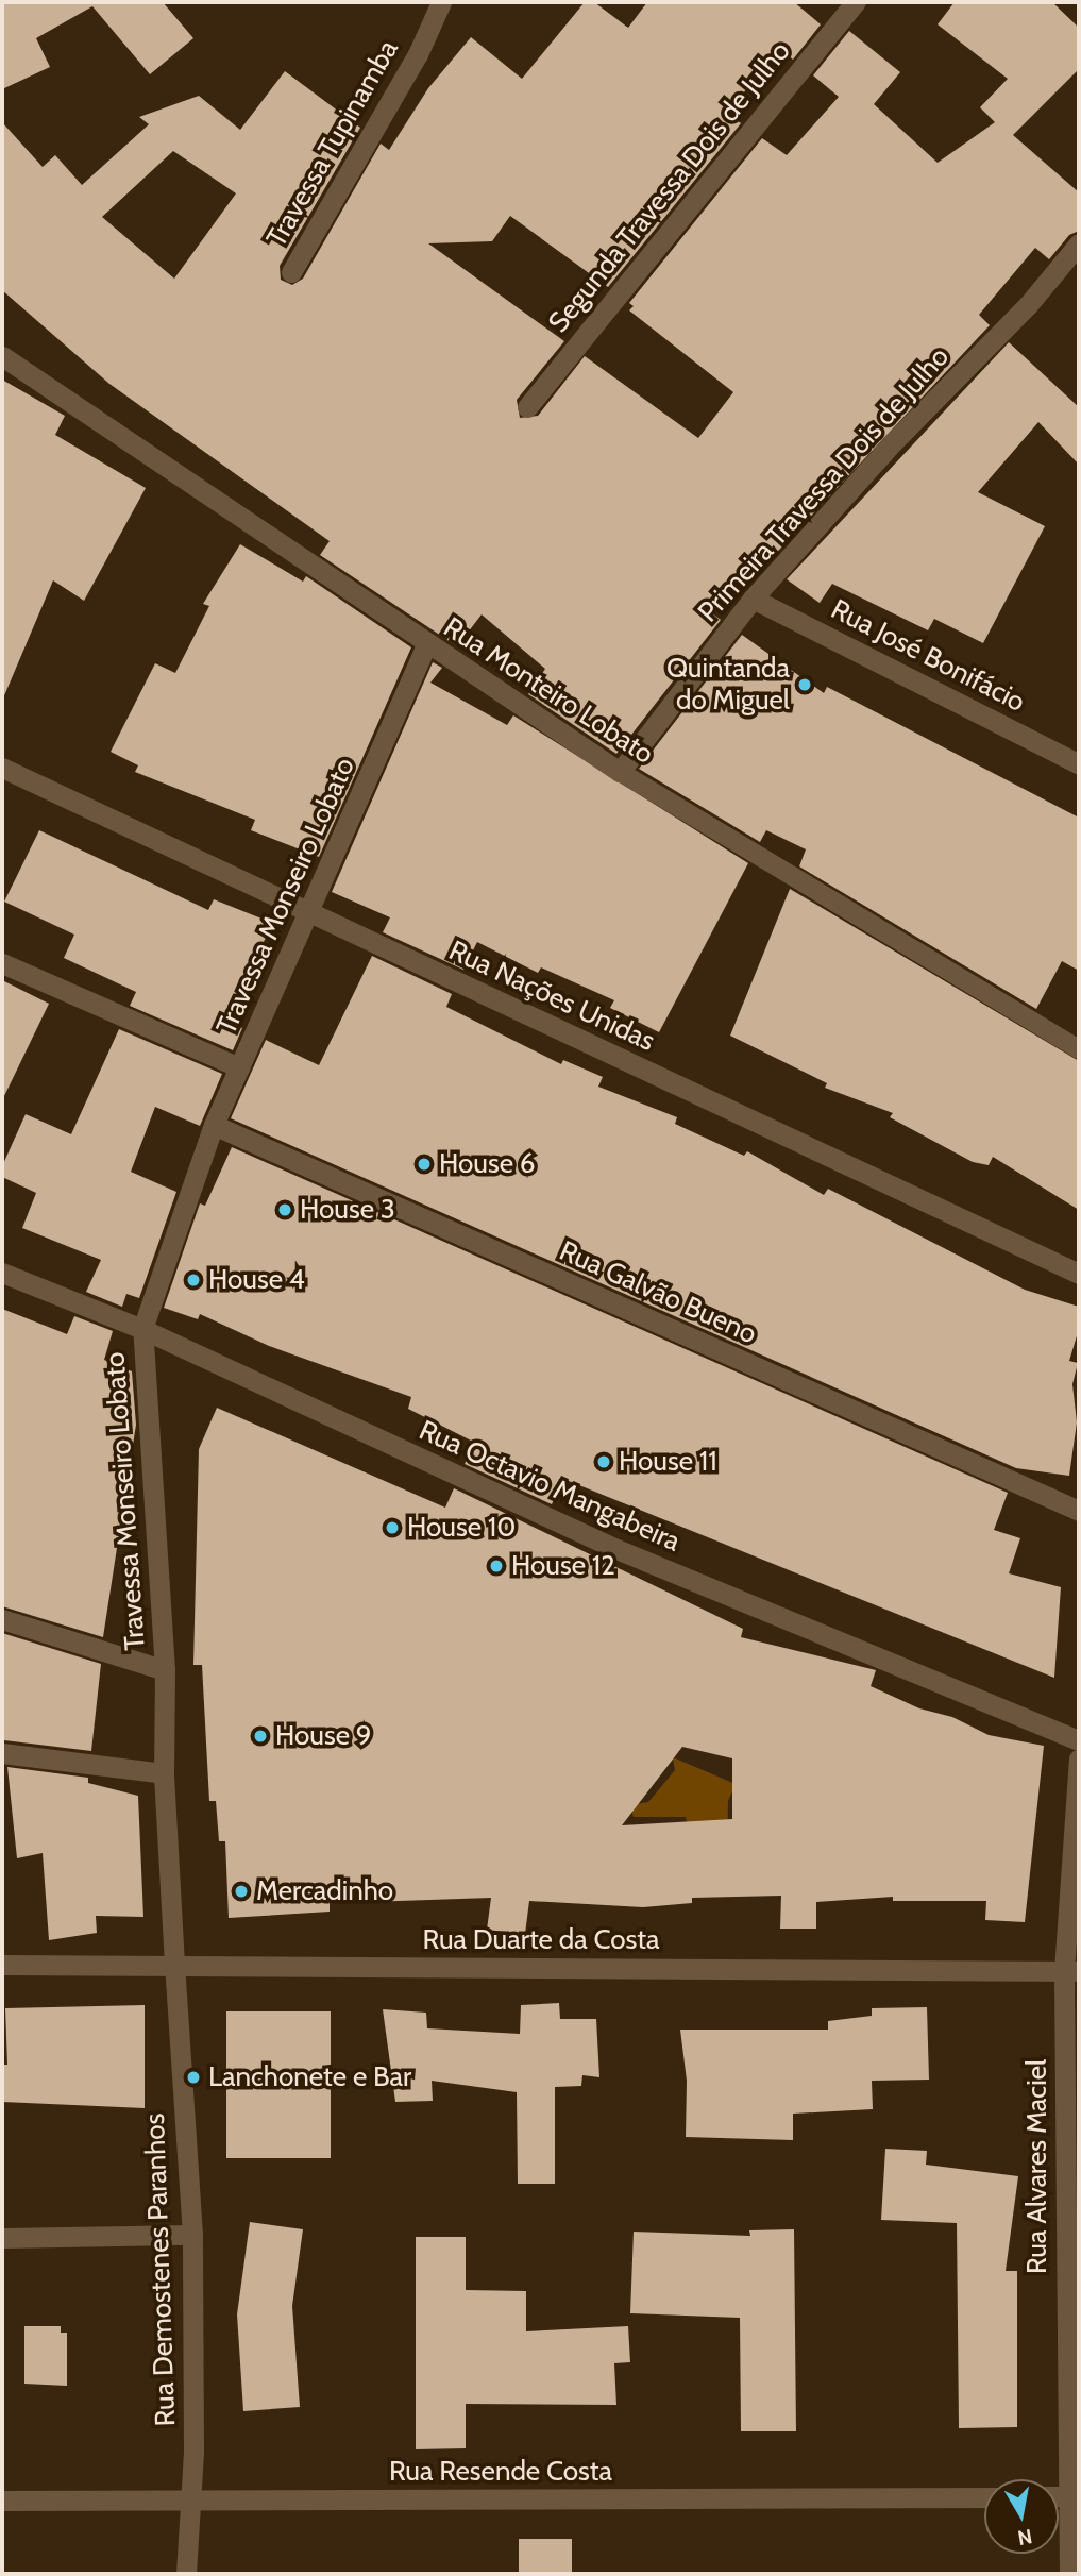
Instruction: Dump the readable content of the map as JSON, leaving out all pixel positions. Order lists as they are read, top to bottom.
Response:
{
  "streets": {
    "street": [
      "Travessa Tupinamba",
      "Segunda Travessa Dois de Julho",
      "Primeira Travessa Dois de Julho",
      "Rua José Bonifácio",
      "Rua Monteiro Lobato",
      "Travessa Monseiro Lobato",
      "Rua Nações Unidas",
      "Rua Galvão Bueno",
      "Rua Octavio Mangabeira",
      "Rua Duarte da Costa",
      "Rua Alvares Maciel",
      "Rua Demostenes Paranhos",
      "Rua Resende Costa"
    ]
  },
  "crossings": [
    ["Primeira Travessa Dois de Julho", "Rua José Bonifácio"],
    ["Primeira Travessa Dois de Julho", "Rua Monteiro Lobato"],
    ["Rua Monteiro Lobato", "Travessa Monseiro Lobato"],
    ["Travessa Monseiro Lobato", "Rua Nações Unidas"],
    ["Travessa Monseiro Lobato", "Rua Galvão Bueno"],
    ["Travessa Monseiro Lobato", "Rua Octavio Mangabeira"],
    ["Travessa Monseiro Lobato", "Rua Duarte da Costa"],
    ["Travessa Monseiro Lobato", "Rua Demostenes Paranhos"],
    ["Rua Duarte da Costa", "Rua Alvares Maciel"],
    ["Rua Duarte da Costa", "Rua Demostenes Paranhos"],
    ["Rua Demostenes Paranhos", "Rua Resende Costa"]
  ],
  "places": [
    "Quintanda do Miguel",
    "House 6",
    "House 3",
    "House 4",
    "House 11",
    "House 10",
    "House 12",
    "House 9",
    "Mercadinho",
    "Lanchonete e Bar"
  ],
  "north": "bottom"
}
